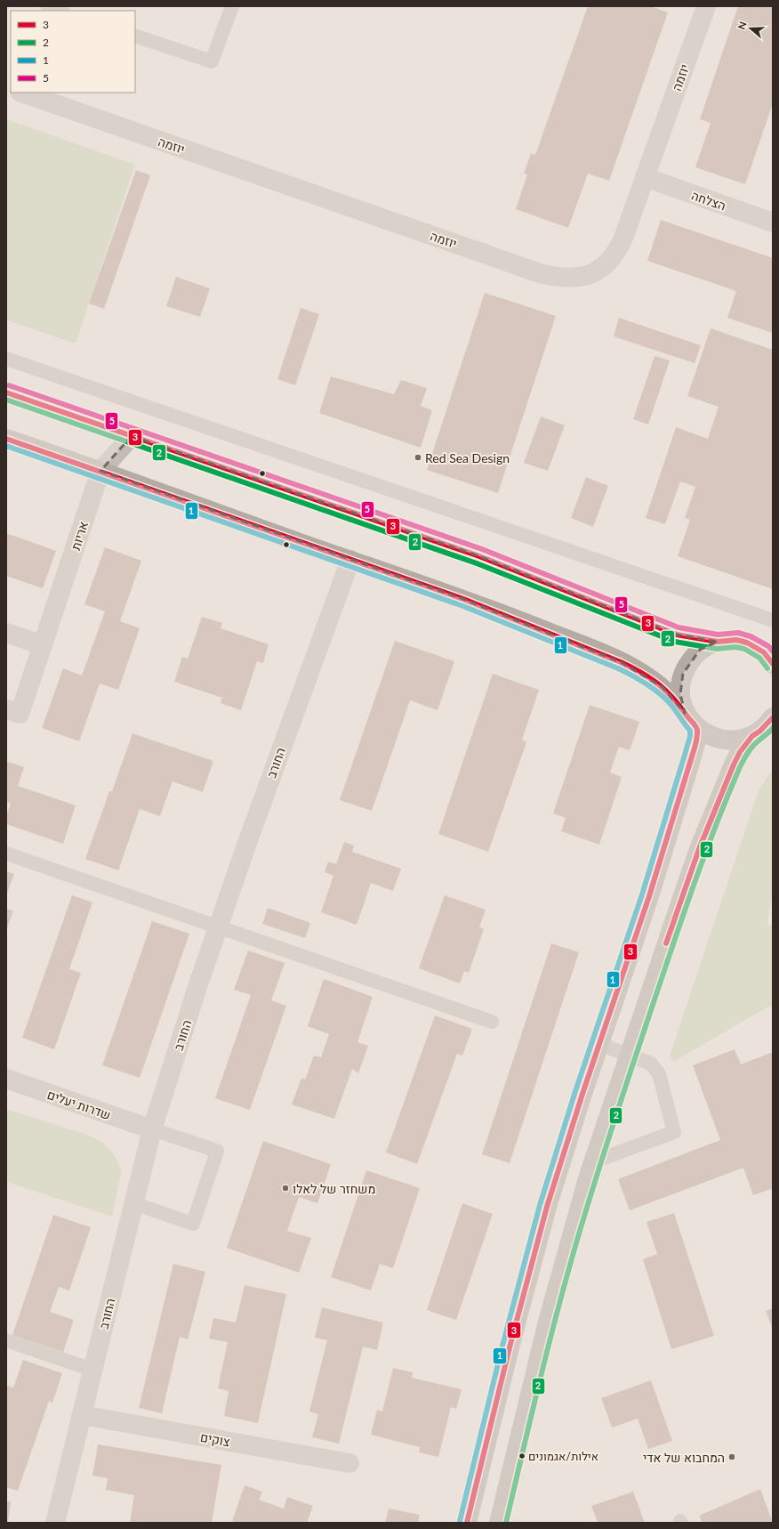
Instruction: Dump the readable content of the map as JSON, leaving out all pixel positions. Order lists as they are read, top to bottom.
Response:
{
  "streets": {
    "street": [
      "יוזמה",
      "הצלחה",
      "אריות",
      "החורב",
      "שדרות יעלים",
      "צוקים"
    ]
  },
  "crossings": [
    ["יוזמה", "הצלחה"],
    ["החורב", "שדרות יעלים"],
    ["החורב", "צוקים"]
  ],
  "places": [
    "Red Sea Design",
    "משחזר של לאלו",
    "אילות/אגמונים",
    "המחבוא של אדי"
  ],
  "lines": [
    "transit line 5",
    "transit line 3",
    "transit line 2",
    "transit line 1"
  ],
  "legend": [
    "3",
    "2",
    "1",
    "5"
  ],
  "north": "left"
}
